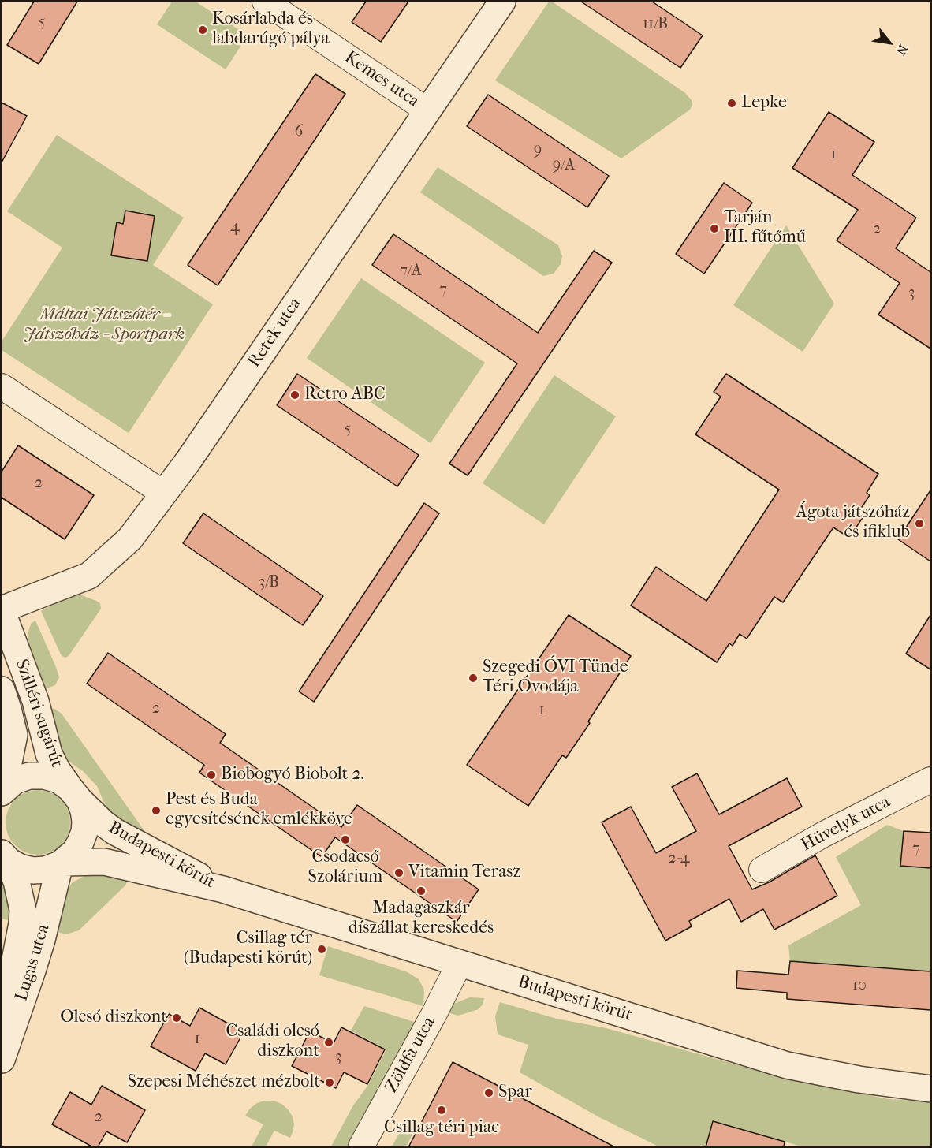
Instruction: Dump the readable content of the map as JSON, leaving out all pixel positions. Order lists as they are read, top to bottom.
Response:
{
  "streets": {
    "street": [
      "Kemes utca",
      "Retek utca",
      "Szilléri sugárút",
      "Hüvelyk utca",
      "Budapesti körút",
      "Lugas utca",
      "Zöldfa utca"
    ]
  },
  "crossings": [
    ["Kemes utca", "Retek utca"],
    ["Retek utca", "Szilléri sugárút"],
    ["Szilléri sugárút", "Budapesti körút"],
    ["Budapesti körút", "Lugas utca"],
    ["Budapesti körút", "Zöldfa utca"]
  ],
  "parks": ["Máltai Játszótér - Játszóház - Sportpark"],
  "places": [
    "Kosárlabda és labdarúgó pálya",
    "Lepke",
    "Tarján III. fűtőmű",
    "Retro ABC",
    "Ágota játszóház és ifiklub",
    "Szegedi ÓVI Tünde Téri Óvodája",
    "Biobogyó Biobolt 2.",
    "Pest és Buda egyesítésének emlékköve",
    "Csodacső Szolárium",
    "Vitamin Terasz",
    "Madagaszkár díszállat kereskedés",
    "Csillag tér (Budapesti körút)",
    "Olcsó diszkont",
    "Családi olcsó diszkont",
    "Szepesi Méhészet mézbolt",
    "Spar",
    "Csillag téri piac"
  ],
  "house_numbers": [
    "5",
    "11/B",
    "6",
    "9",
    "1",
    "9/A",
    "4",
    "2",
    "7/A",
    "7",
    "3",
    "5",
    "2",
    "3/B",
    "2",
    "1",
    "7",
    "2-4",
    "10",
    "1",
    "3",
    "2"
  ],
  "north": "bottom right"
}
